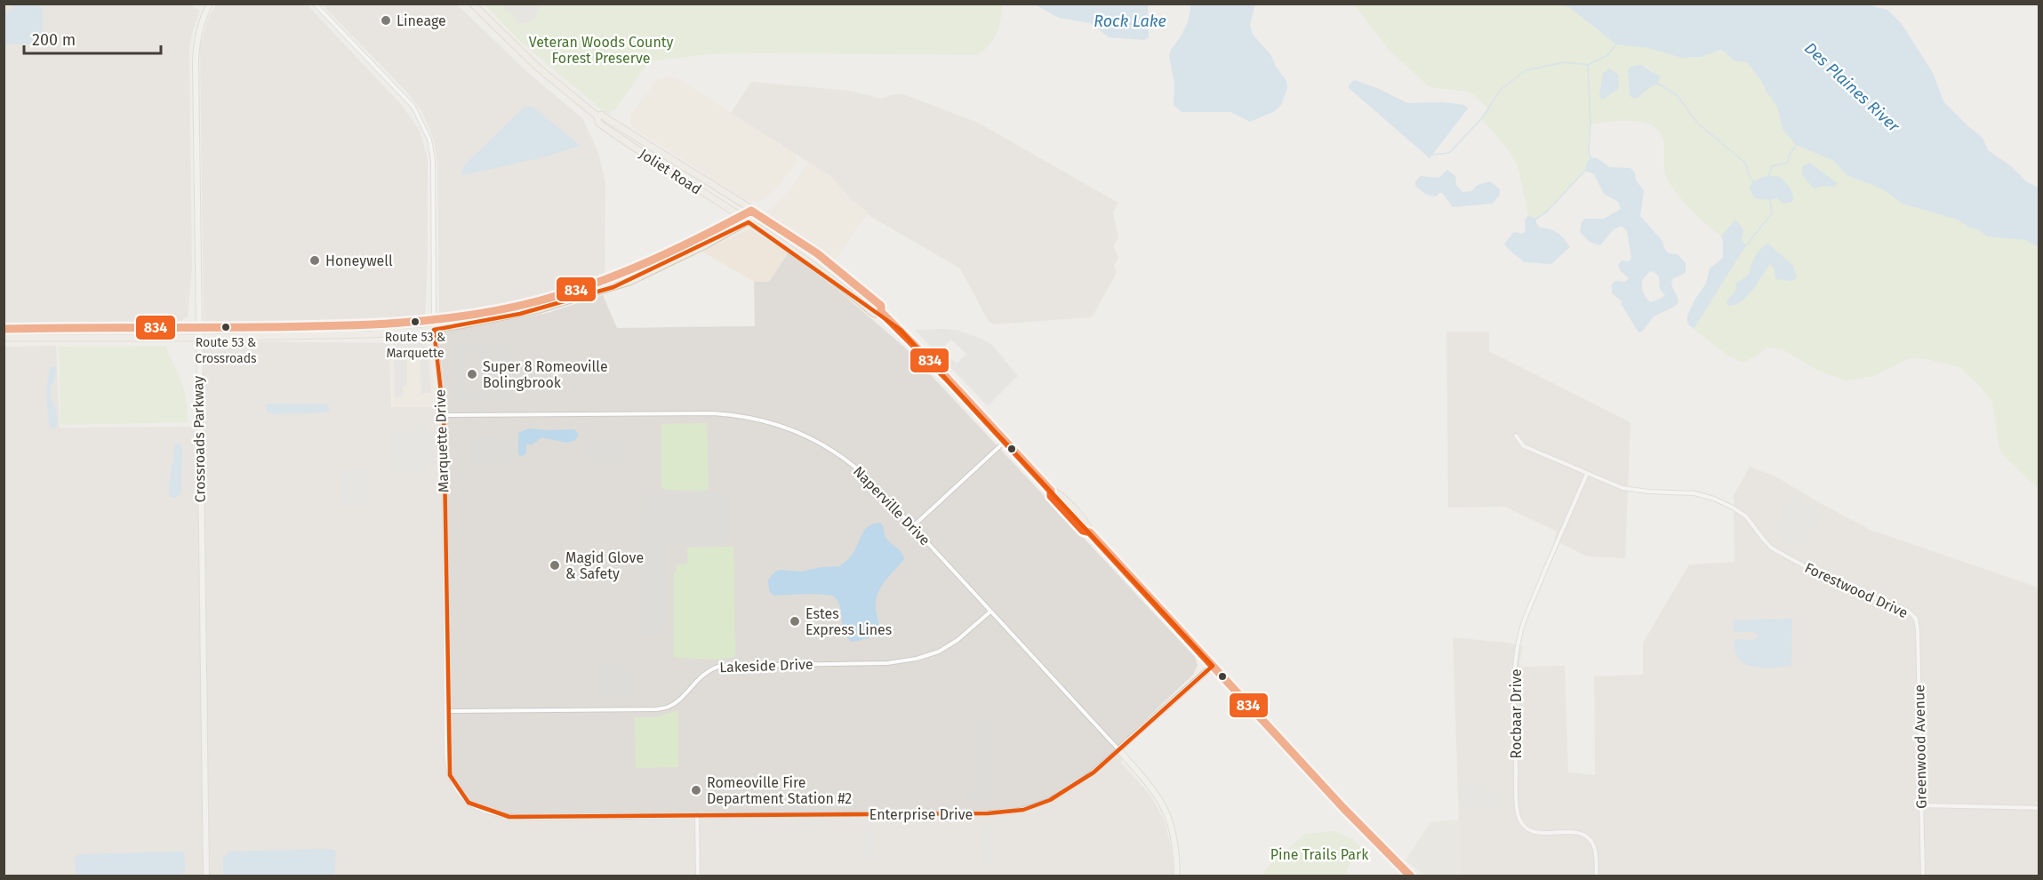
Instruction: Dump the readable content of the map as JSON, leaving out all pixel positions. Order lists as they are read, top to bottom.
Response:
{
  "streets": {
    "main road": ["Joliet Road"],
    "street": [
      "Crossroads Parkway",
      "Marquette Drive",
      "Naperville Drive",
      "Forestwood Drive",
      "Lakeside Drive",
      "Rocbaar Drive",
      "Greenwood Avenue",
      "Enterprise Drive"
    ]
  },
  "crossings": [
    ["Marquette Drive", "Naperville Drive"],
    ["Marquette Drive", "Lakeside Drive"],
    ["Marquette Drive", "Enterprise Drive"],
    ["Naperville Drive", "Lakeside Drive"],
    ["Naperville Drive", "Enterprise Drive"],
    ["Forestwood Drive", "Rocbaar Drive"],
    ["Forestwood Drive", "Greenwood Avenue"]
  ],
  "water": ["Rock Lake", "Des Plaines River"],
  "parks": ["Veteran Woods County Forest Preserve", "Pine Trails Park"],
  "places": [
    "Lineage",
    "Honeywell",
    "Route 53 & Marquette",
    "Route 53 & Crossroads",
    "Super 8 Romeoville Bolingbrook",
    "Magid Glove & Safety",
    "Estes Express Lines",
    "Romeoville Fire Department Station #2"
  ],
  "lines": ["transit line 834"],
  "scale_bar": "200 m"
}
